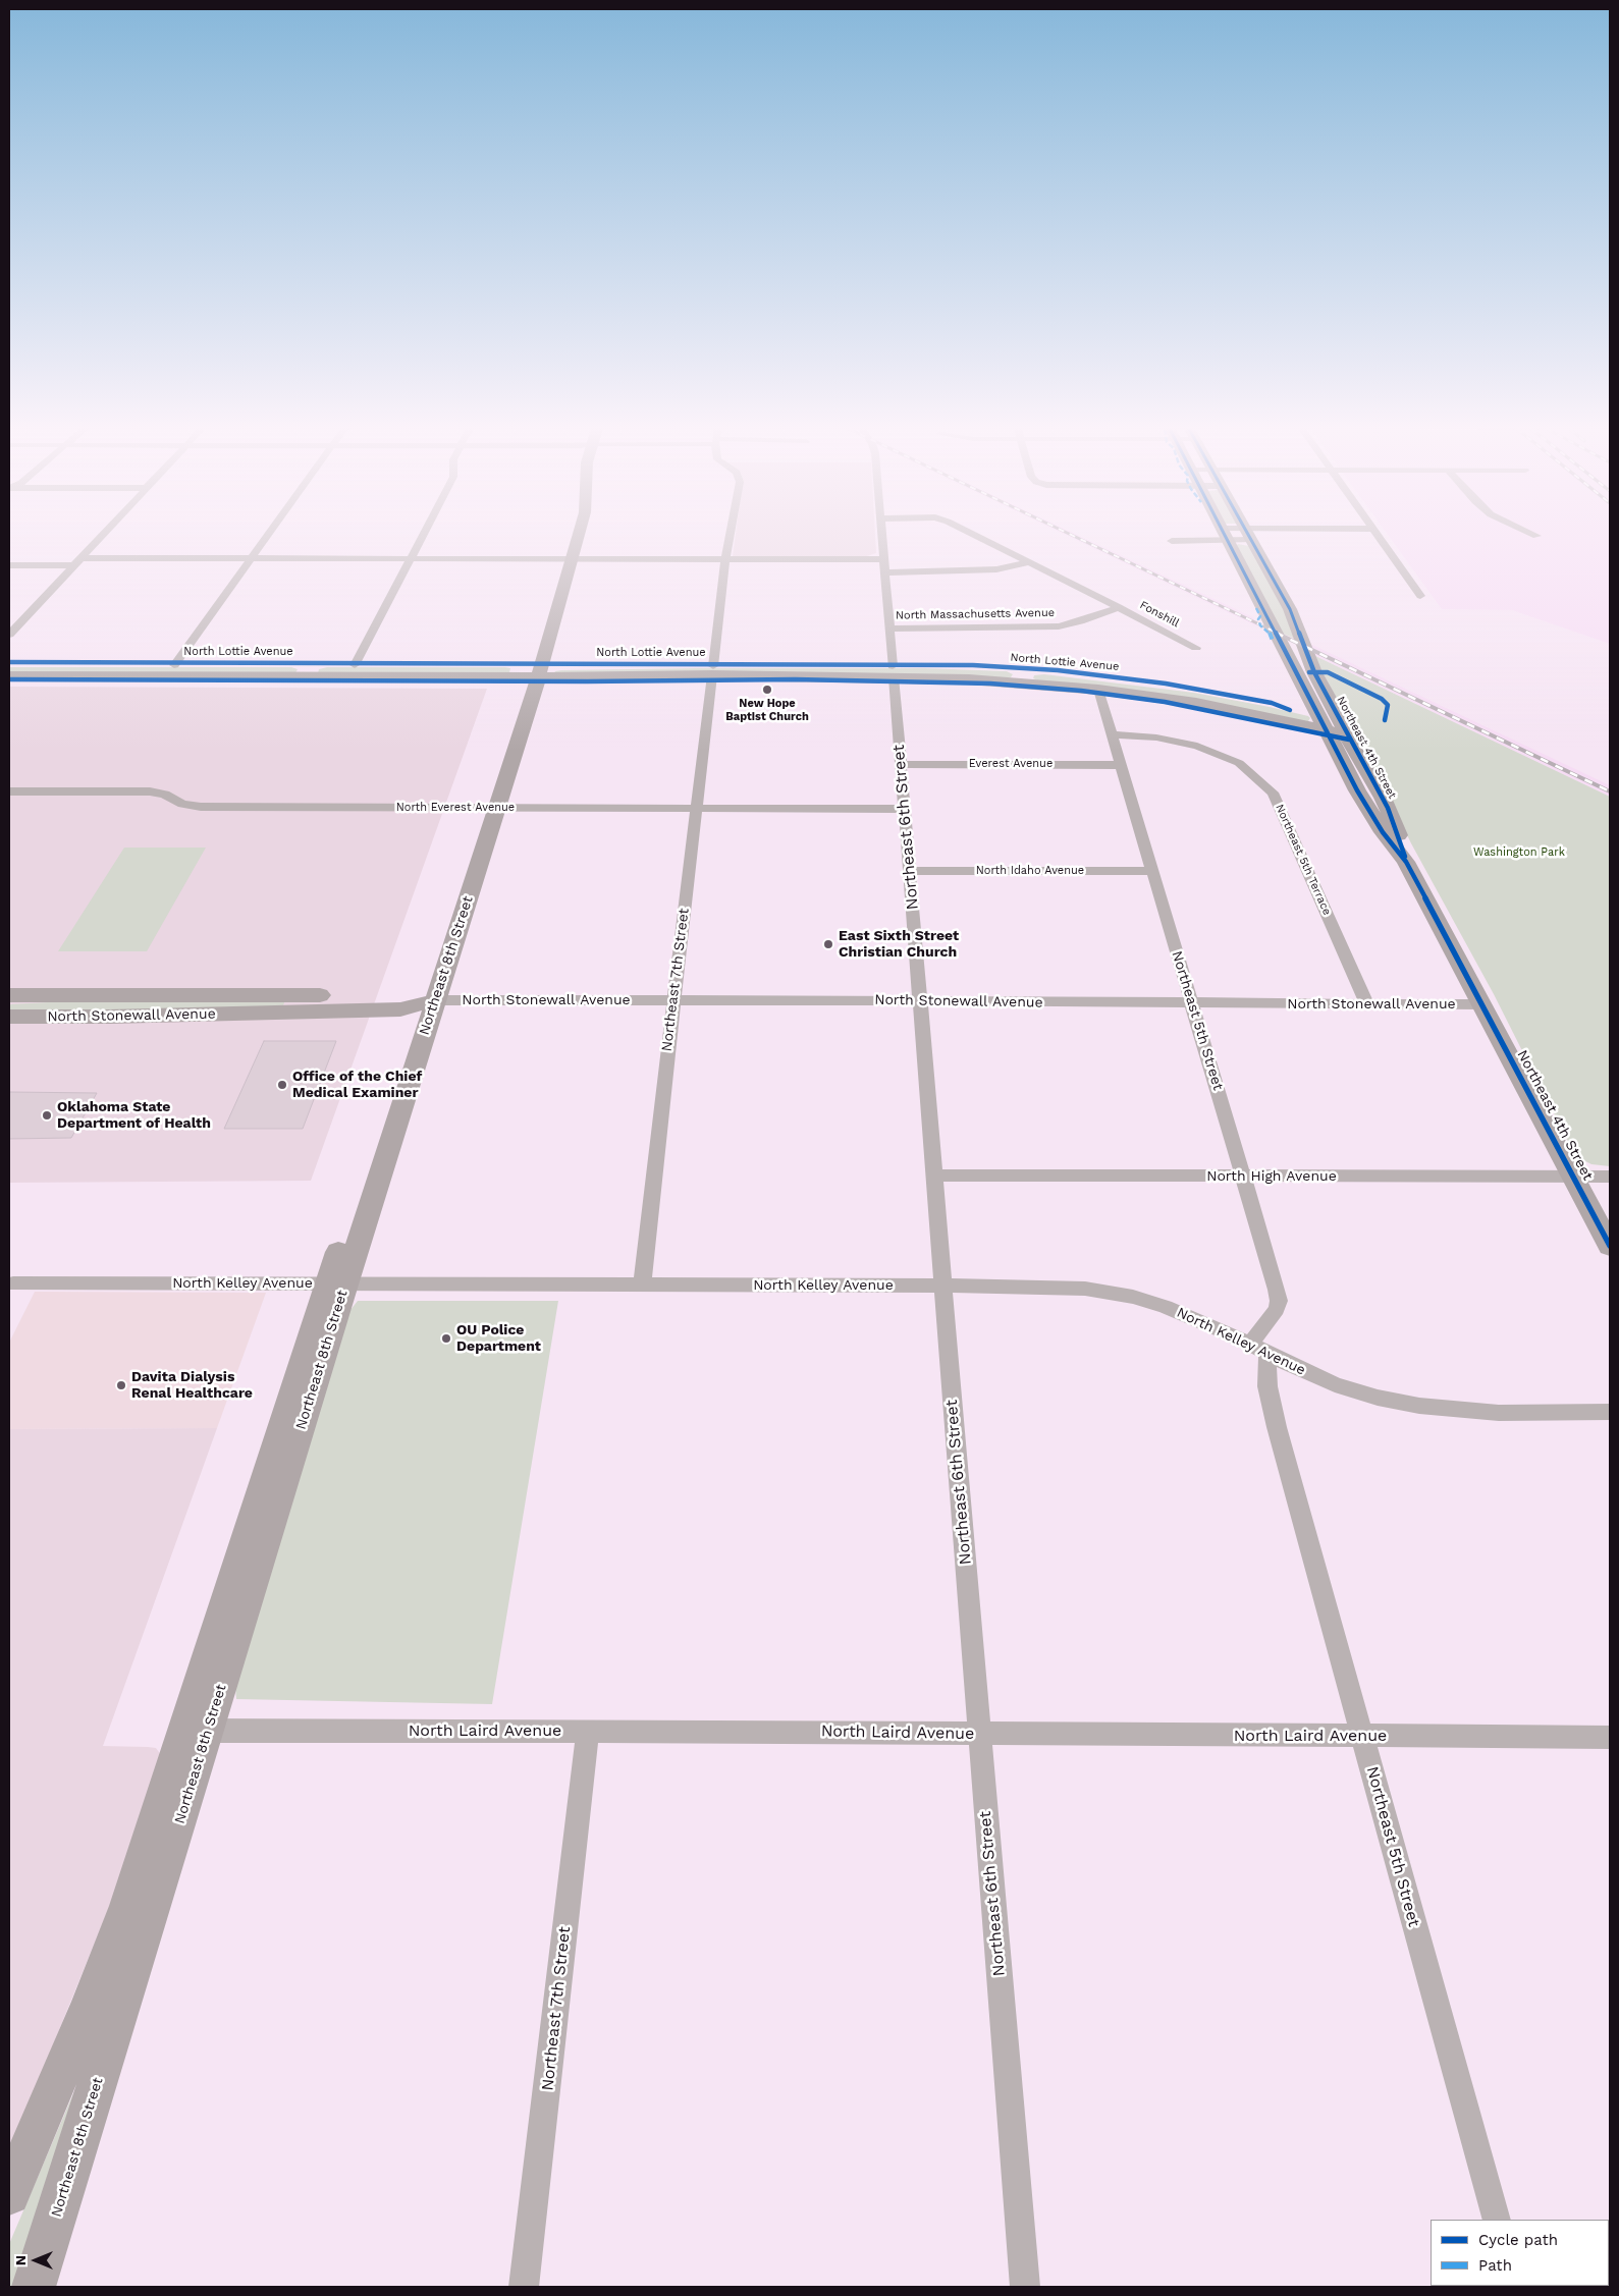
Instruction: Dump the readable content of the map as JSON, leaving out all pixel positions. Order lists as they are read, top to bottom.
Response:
{
  "streets": {
    "main road": [
      "North Lottie Avenue",
      "Northeast 4th Street",
      "Northeast 8th Street",
      "North Stonewall Avenue"
    ],
    "street": [
      "North Massachusetts Avenue",
      "Fonshill",
      "Everest Avenue",
      "North Everest Avenue",
      "Northeast 6th Street",
      "Northeast 5th Terrace",
      "North Idaho Avenue",
      "Northeast 7th Street",
      "Northeast 5th Street",
      "North High Avenue",
      "North Kelley Avenue",
      "North Laird Avenue"
    ]
  },
  "crossings": [
    ["North Massachusetts Avenue", "Fonshill"],
    ["North Massachusetts Avenue", "Northeast 6th Street"],
    ["North Lottie Avenue", "Northeast 4th Street"],
    ["North Lottie Avenue", "Northeast 6th Street"],
    ["North Lottie Avenue", "Northeast 8th Street"],
    ["North Lottie Avenue", "Northeast 7th Street"],
    ["North Lottie Avenue", "Northeast 5th Street"],
    ["Northeast 4th Street", "North Stonewall Avenue"],
    ["Northeast 4th Street", "North High Avenue"],
    ["Everest Avenue", "Northeast 6th Street"],
    ["Everest Avenue", "Northeast 5th Street"],
    ["North Everest Avenue", "Northeast 6th Street"],
    ["North Everest Avenue", "Northeast 8th Street"],
    ["North Everest Avenue", "Northeast 7th Street"],
    ["Northeast 6th Street", "North Idaho Avenue"],
    ["Northeast 6th Street", "North Stonewall Avenue"],
    ["Northeast 6th Street", "North High Avenue"],
    ["Northeast 6th Street", "North Kelley Avenue"],
    ["Northeast 6th Street", "North Laird Avenue"],
    ["Northeast 5th Terrace", "North Stonewall Avenue"],
    ["Northeast 5th Terrace", "Northeast 5th Street"],
    ["North Idaho Avenue", "Northeast 5th Street"],
    ["Northeast 8th Street", "North Stonewall Avenue"],
    ["Northeast 8th Street", "North Kelley Avenue"],
    ["Northeast 8th Street", "North Laird Avenue"],
    ["Northeast 7th Street", "North Stonewall Avenue"],
    ["Northeast 7th Street", "North Kelley Avenue"],
    ["Northeast 7th Street", "North Laird Avenue"],
    ["North Stonewall Avenue", "Northeast 5th Street"],
    ["Northeast 5th Street", "North High Avenue"],
    ["Northeast 5th Street", "North Kelley Avenue"],
    ["Northeast 5th Street", "North Laird Avenue"]
  ],
  "parks": ["Washington Park"],
  "places": [
    "New Hope Baptist Church",
    "East Sixth Street Christian Church",
    "Office of the Chief Medical Examiner",
    "Oklahoma State Department of Health",
    "OU Police Department",
    "Davita Dialysis Renal Healthcare"
  ],
  "legend": ["Cycle path", "Path"],
  "north": "left"
}
